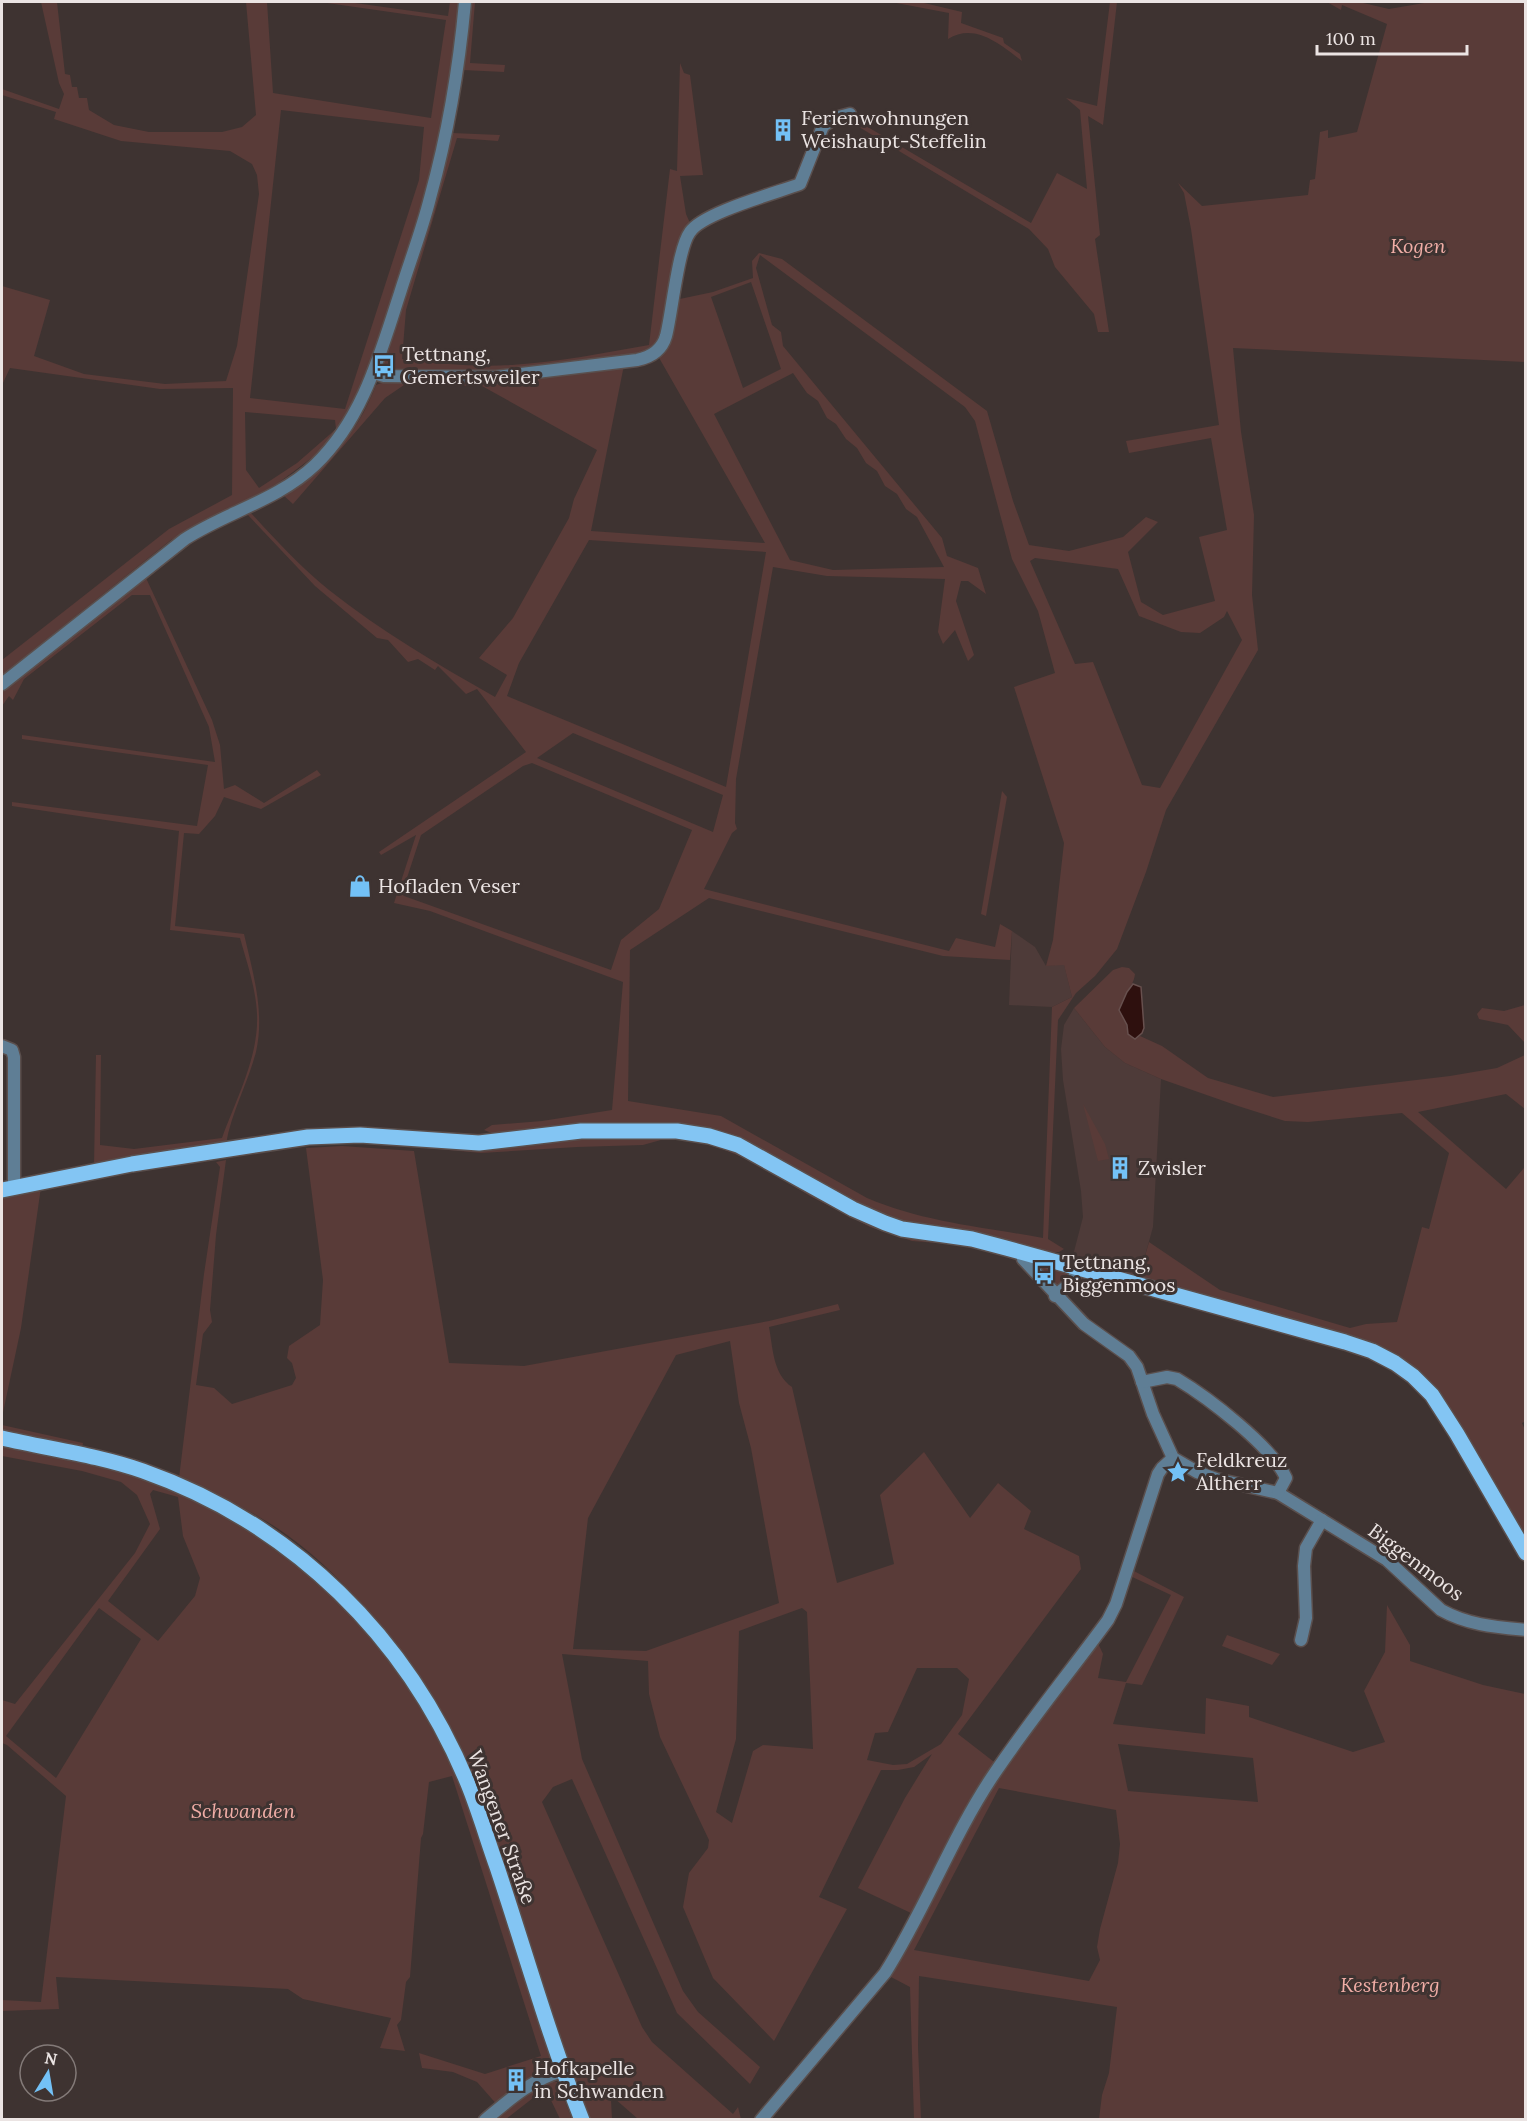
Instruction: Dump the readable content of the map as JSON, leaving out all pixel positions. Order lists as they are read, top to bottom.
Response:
{
  "streets": {
    "main road": ["Wangener Straße"],
    "street": ["Biggenmoos"]
  },
  "parks": ["Kogen", "Schwanden", "Kestenberg"],
  "places": {
    "building": ["Ferienwohnungen Weishaupt-Steffelin", "Zwisler", "Hofkapelle in Schwanden"],
    "bus stop": ["Tettnang, Gemertsweiler", "Tettnang, Biggenmoos"],
    "shop": ["Hofladen Veser"],
    "place": ["Feldkreuz Altherr"]
  },
  "scale_bar": "100 m",
  "north": "top"
}
